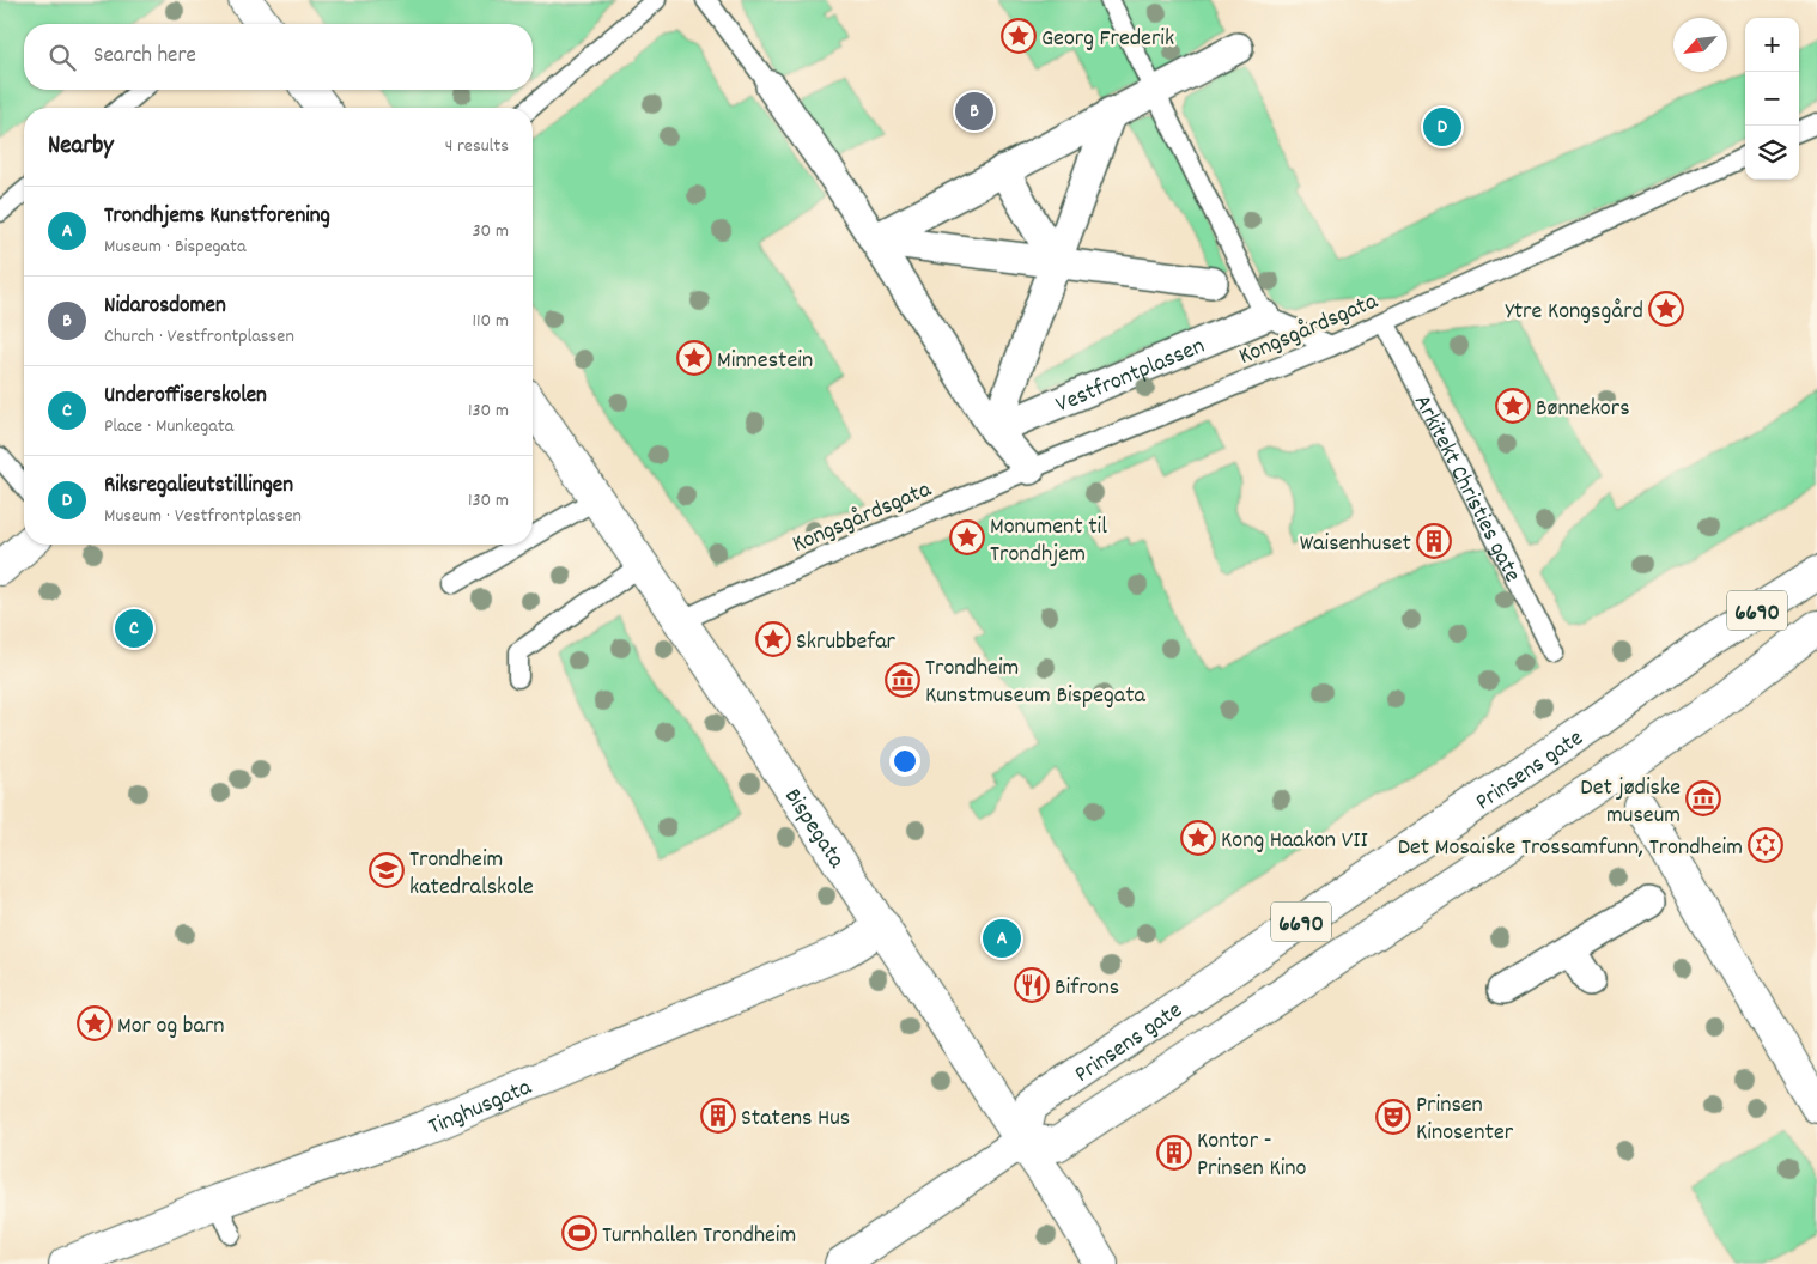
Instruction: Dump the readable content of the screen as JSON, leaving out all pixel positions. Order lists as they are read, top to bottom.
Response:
{
  "streets": {
    "street": [
      "Vestfrontplassen",
      "6690",
      "Prinsens gate",
      "Bispegata",
      "Tinghusgata"
    ],
    "lane": ["Kongsgårdsgata", "Arkitekt Christies gate"]
  },
  "crossings": [
    ["Kongsgårdsgata", "Arkitekt Christies gate"],
    ["Kongsgårdsgata", "Bispegata"],
    ["Prinsens gate", "Bispegata"],
    ["Bispegata", "Tinghusgata"]
  ],
  "places": {
    "place": [
      "Georg Frederik",
      "Ytre Kongsgård",
      "Minnestein",
      "Bønnekors",
      "Monument til Trondhjem",
      "Skrubbefar",
      "Kong Haakon VII",
      "Mor og barn"
    ],
    "building": ["Waisenhuset", "Statens Hus", "Kontor - Prinsen Kino"],
    "museum": ["Trondheim Kunstmuseum Bispegata", "Det jødiske museum"],
    "synagogue": ["Det Mosaiske Trossamfunn, Trondheim"],
    "school or university": ["Trondheim katedralskole"],
    "restaurant": ["Bifrons"],
    "theatre": ["Prinsen Kinosenter"],
    "sports": ["Turnhallen Trondheim"]
  },
  "north": "bottom left",
  "page": {
    "map_buttons": ["+", "−"],
    "search": "Search here",
    "pins": [
      "B",
      "D",
      "C",
      "A"
    ],
    "heading": ["Nearby", "4 results"],
    "list": [
      {
        "mark": "A",
        "name": "Trondhjems Kunstforening",
        "note": "Museum · Bispegata",
        "value": "30 m"
      },
      {
        "mark": "B",
        "name": "Nidarosdomen",
        "note": "Church · Vestfrontplassen",
        "value": "110 m"
      },
      {
        "mark": "C",
        "name": "Underoffiserskolen",
        "note": "Place · Munkegata",
        "value": "130 m"
      },
      {
        "mark": "D",
        "name": "Riksregalieutstillingen",
        "note": "Museum · Vestfrontplassen",
        "value": "130 m"
      }
    ]
  }
}
